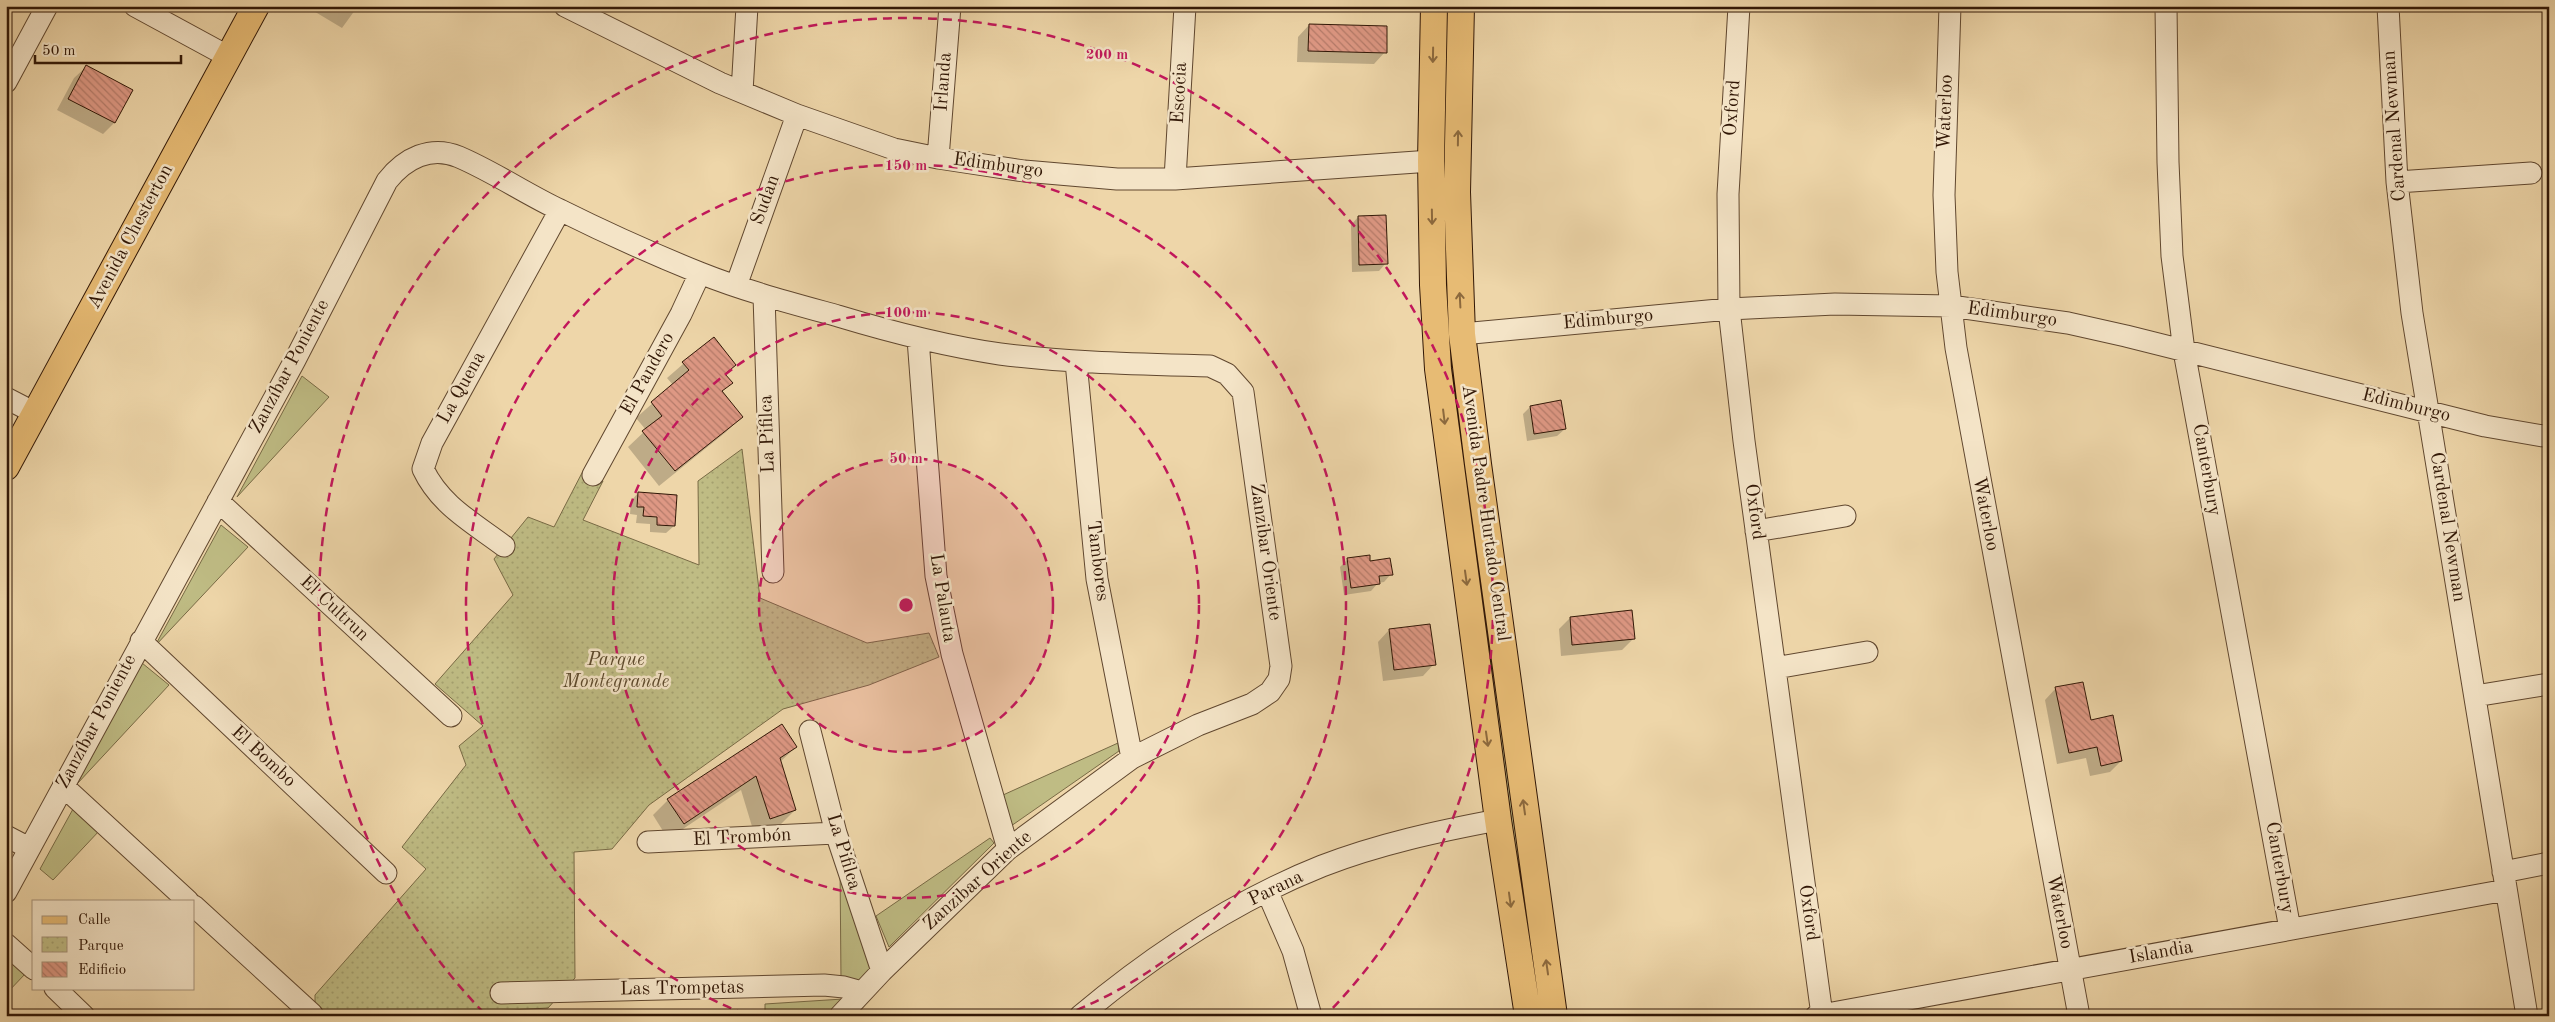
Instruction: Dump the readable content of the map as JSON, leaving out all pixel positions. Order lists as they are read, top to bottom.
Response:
{
  "streets": {
    "main road": ["Avenida Chesterton", "Avenida Padre Hurtado Central"],
    "street": [
      "Irlanda",
      "Escocia",
      "Oxford",
      "Waterloo",
      "Cardenal Newman",
      "Edimburgo",
      "Sudan",
      "Zanzíbar Poniente",
      "El Pandero",
      "La Quena",
      "La Pifilca",
      "Canterbury",
      "Zanzibar Oriente",
      "Tambores",
      "La Palauta",
      "El Cultrun",
      "El Bombo",
      "El Trombón",
      "Parana",
      "Islandia",
      "Las Trompetas"
    ]
  },
  "crossings": [
    ["Irlanda", "Edimburgo"],
    ["Escocia", "Edimburgo"],
    ["Oxford", "Edimburgo"],
    ["Oxford", "Islandia"],
    ["Waterloo", "Edimburgo"],
    ["Waterloo", "Islandia"],
    ["Cardenal Newman", "Edimburgo"],
    ["Cardenal Newman", "Islandia"],
    ["Edimburgo", "Sudan"],
    ["Edimburgo", "Canterbury"],
    ["Edimburgo", "Avenida Padre Hurtado Central"],
    ["Sudan", "Zanzíbar Poniente"],
    ["Sudan", "Zanzibar Oriente"],
    ["Zanzíbar Poniente", "El Pandero"],
    ["Zanzíbar Poniente", "La Quena"],
    ["Zanzíbar Poniente", "Zanzibar Oriente"],
    ["Zanzíbar Poniente", "El Cultrun"],
    ["Zanzíbar Poniente", "El Bombo"],
    ["La Pifilca", "Zanzibar Oriente"],
    ["La Pifilca", "El Trombón"],
    ["Canterbury", "Islandia"],
    ["Avenida Padre Hurtado Central", "Parana"],
    ["Zanzibar Oriente", "Tambores"],
    ["Zanzibar Oriente", "La Palauta"],
    ["Zanzibar Oriente", "Las Trompetas"]
  ],
  "parks": ["Parque Montegrande"],
  "legend": ["Calle", "Parque", "Edificio"],
  "scale_bar": "50 m",
  "rings": [
    "200 m",
    "150 m",
    "100 m",
    "50 m"
  ]
}
